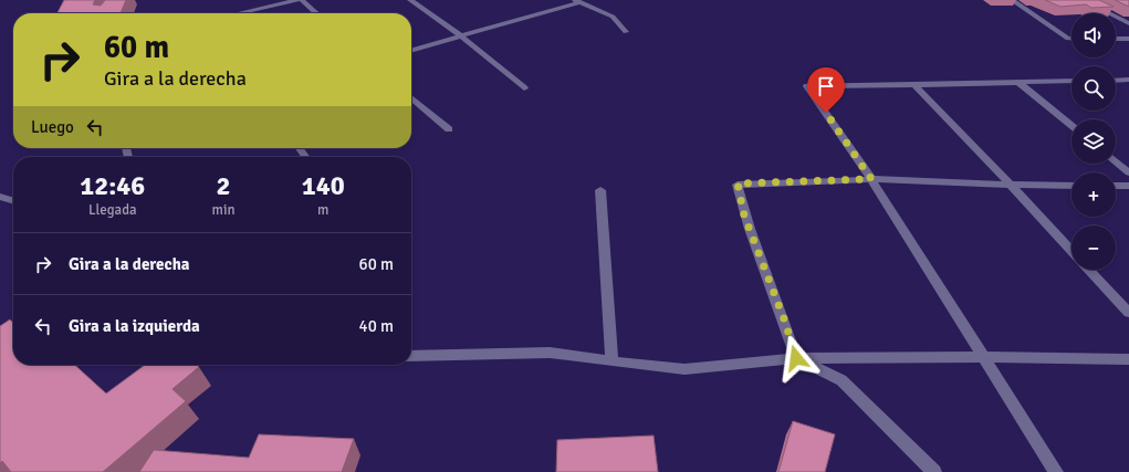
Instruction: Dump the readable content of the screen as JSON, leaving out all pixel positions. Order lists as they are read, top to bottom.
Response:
{
  "page": {
    "map_buttons": ["+", "−"],
    "turn": ["60 m", "Gira a la derecha"],
    "then": "Luego",
    "eta": [
      "12:46",
      "Llegada",
      "2",
      "min",
      "140",
      "m"
    ],
    "list": [
      {
        "name": "Gira a la derecha",
        "value": "60 m"
      },
      {
        "name": "Gira a la izquierda",
        "value": "40 m"
      }
    ]
  }
}
